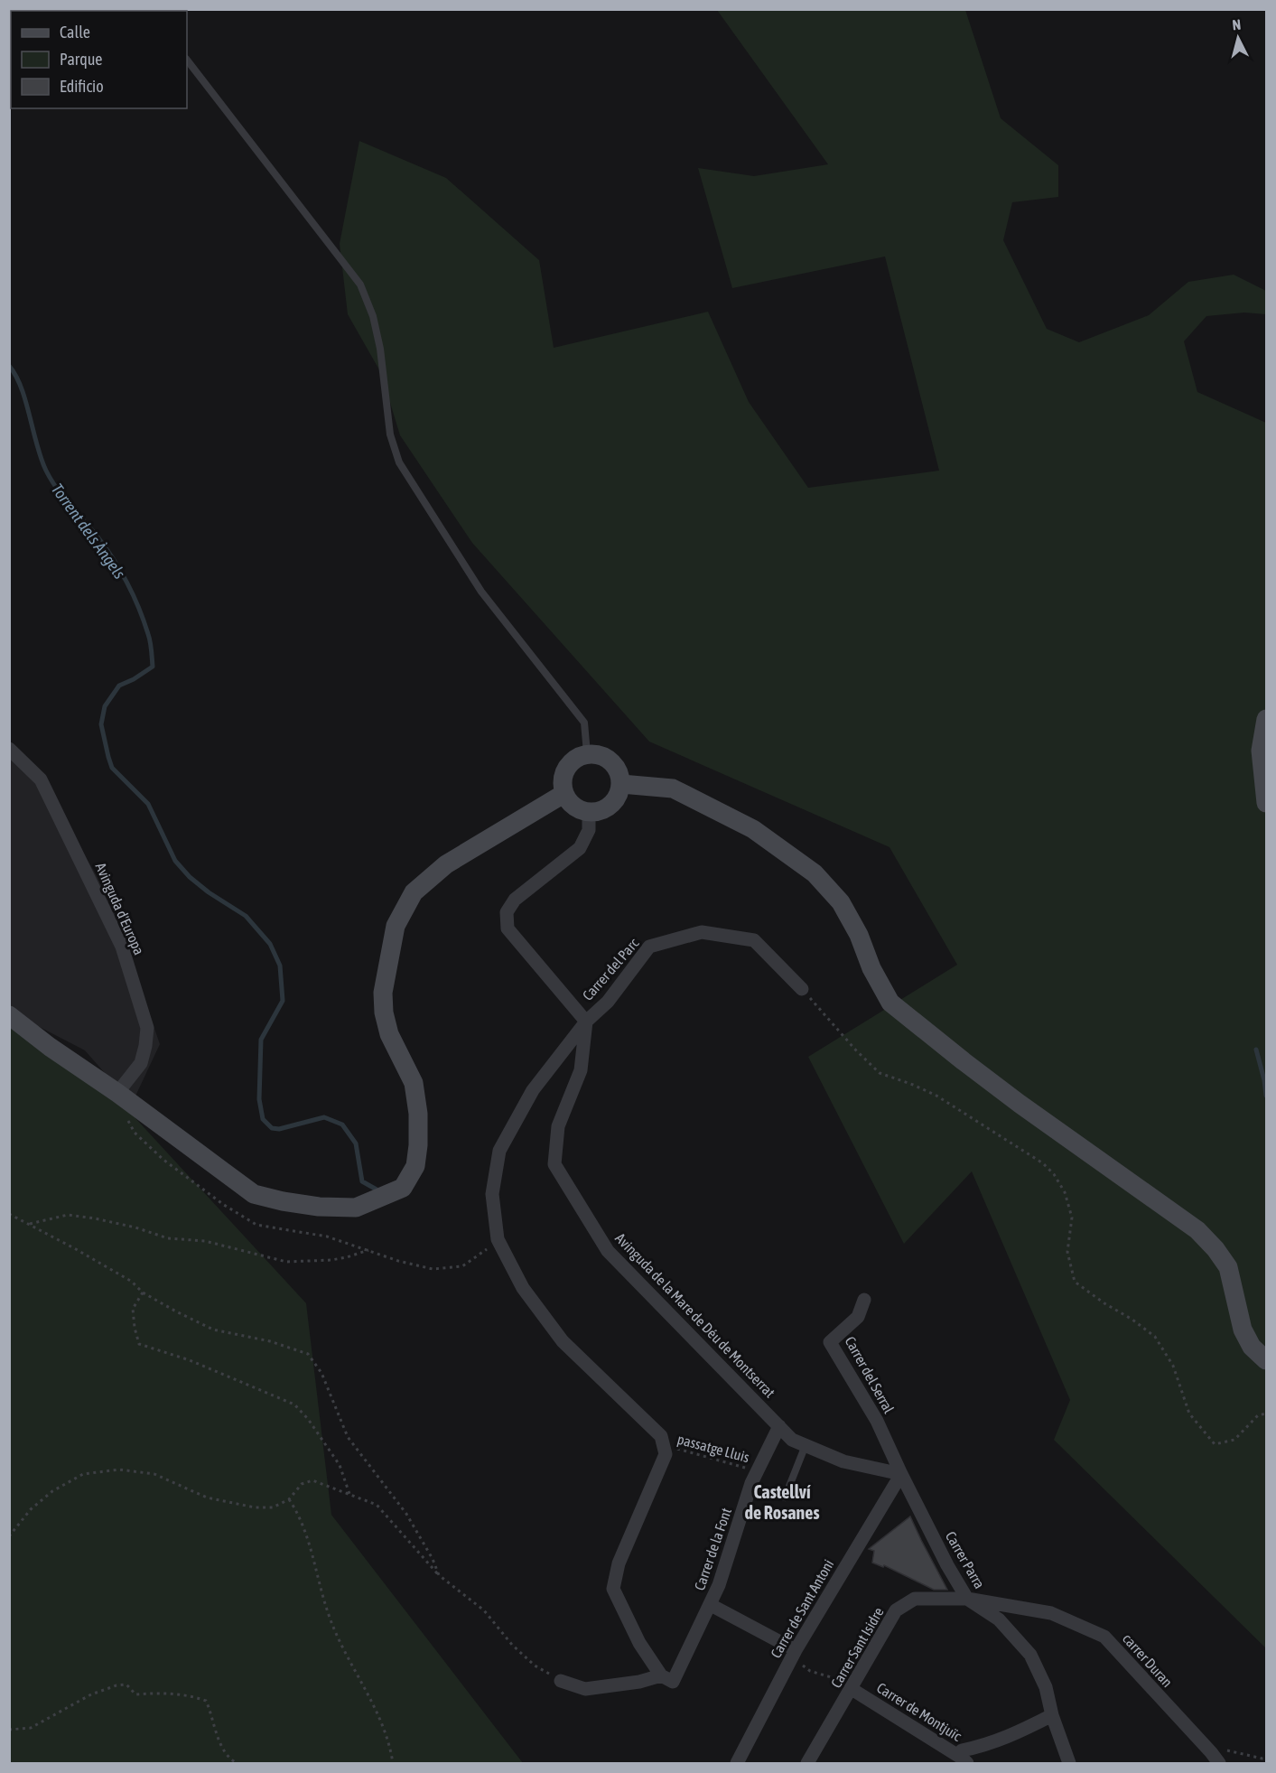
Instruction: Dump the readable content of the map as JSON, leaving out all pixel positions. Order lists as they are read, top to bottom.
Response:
{
  "streets": {
    "street": [
      "Avinguda d'Europa",
      "Carrer del Parc",
      "Avinguda de la Mare de Déu de Montserrat",
      "Carrer del Serral",
      "Carrer de la Font",
      "Carrer Parra",
      "Carrer de Sant Antoni",
      "Carrer Sant Isidre",
      "carrer Duran",
      "Carrer de Montjuïc"
    ],
    "path": ["passatge Lluis"]
  },
  "crossings": [
    ["Carrer del Parc", "Avinguda de la Mare de Déu de Montserrat"],
    ["Avinguda de la Mare de Déu de Montserrat", "Carrer del Serral"],
    ["Avinguda de la Mare de Déu de Montserrat", "Carrer de la Font"],
    ["Avinguda de la Mare de Déu de Montserrat", "Carrer Parra"],
    ["Avinguda de la Mare de Déu de Montserrat", "Carrer de Sant Antoni"],
    ["Carrer del Serral", "Carrer Parra"],
    ["Carrer del Serral", "Carrer de Sant Antoni"],
    ["passatge Lluis", "Carrer de la Font"],
    ["Carrer Parra", "Carrer de Sant Antoni"],
    ["Carrer Parra", "Carrer Sant Isidre"],
    ["Carrer Parra", "carrer Duran"],
    ["Carrer Parra", "Carrer de Montjuïc"],
    ["Carrer Sant Isidre", "carrer Duran"],
    ["Carrer Sant Isidre", "Carrer de Montjuïc"]
  ],
  "districts": ["Castellví de Rosanes"],
  "water": ["Torrent dels Àngels"],
  "legend": ["Calle", "Parque", "Edificio"],
  "north": "top"
}
